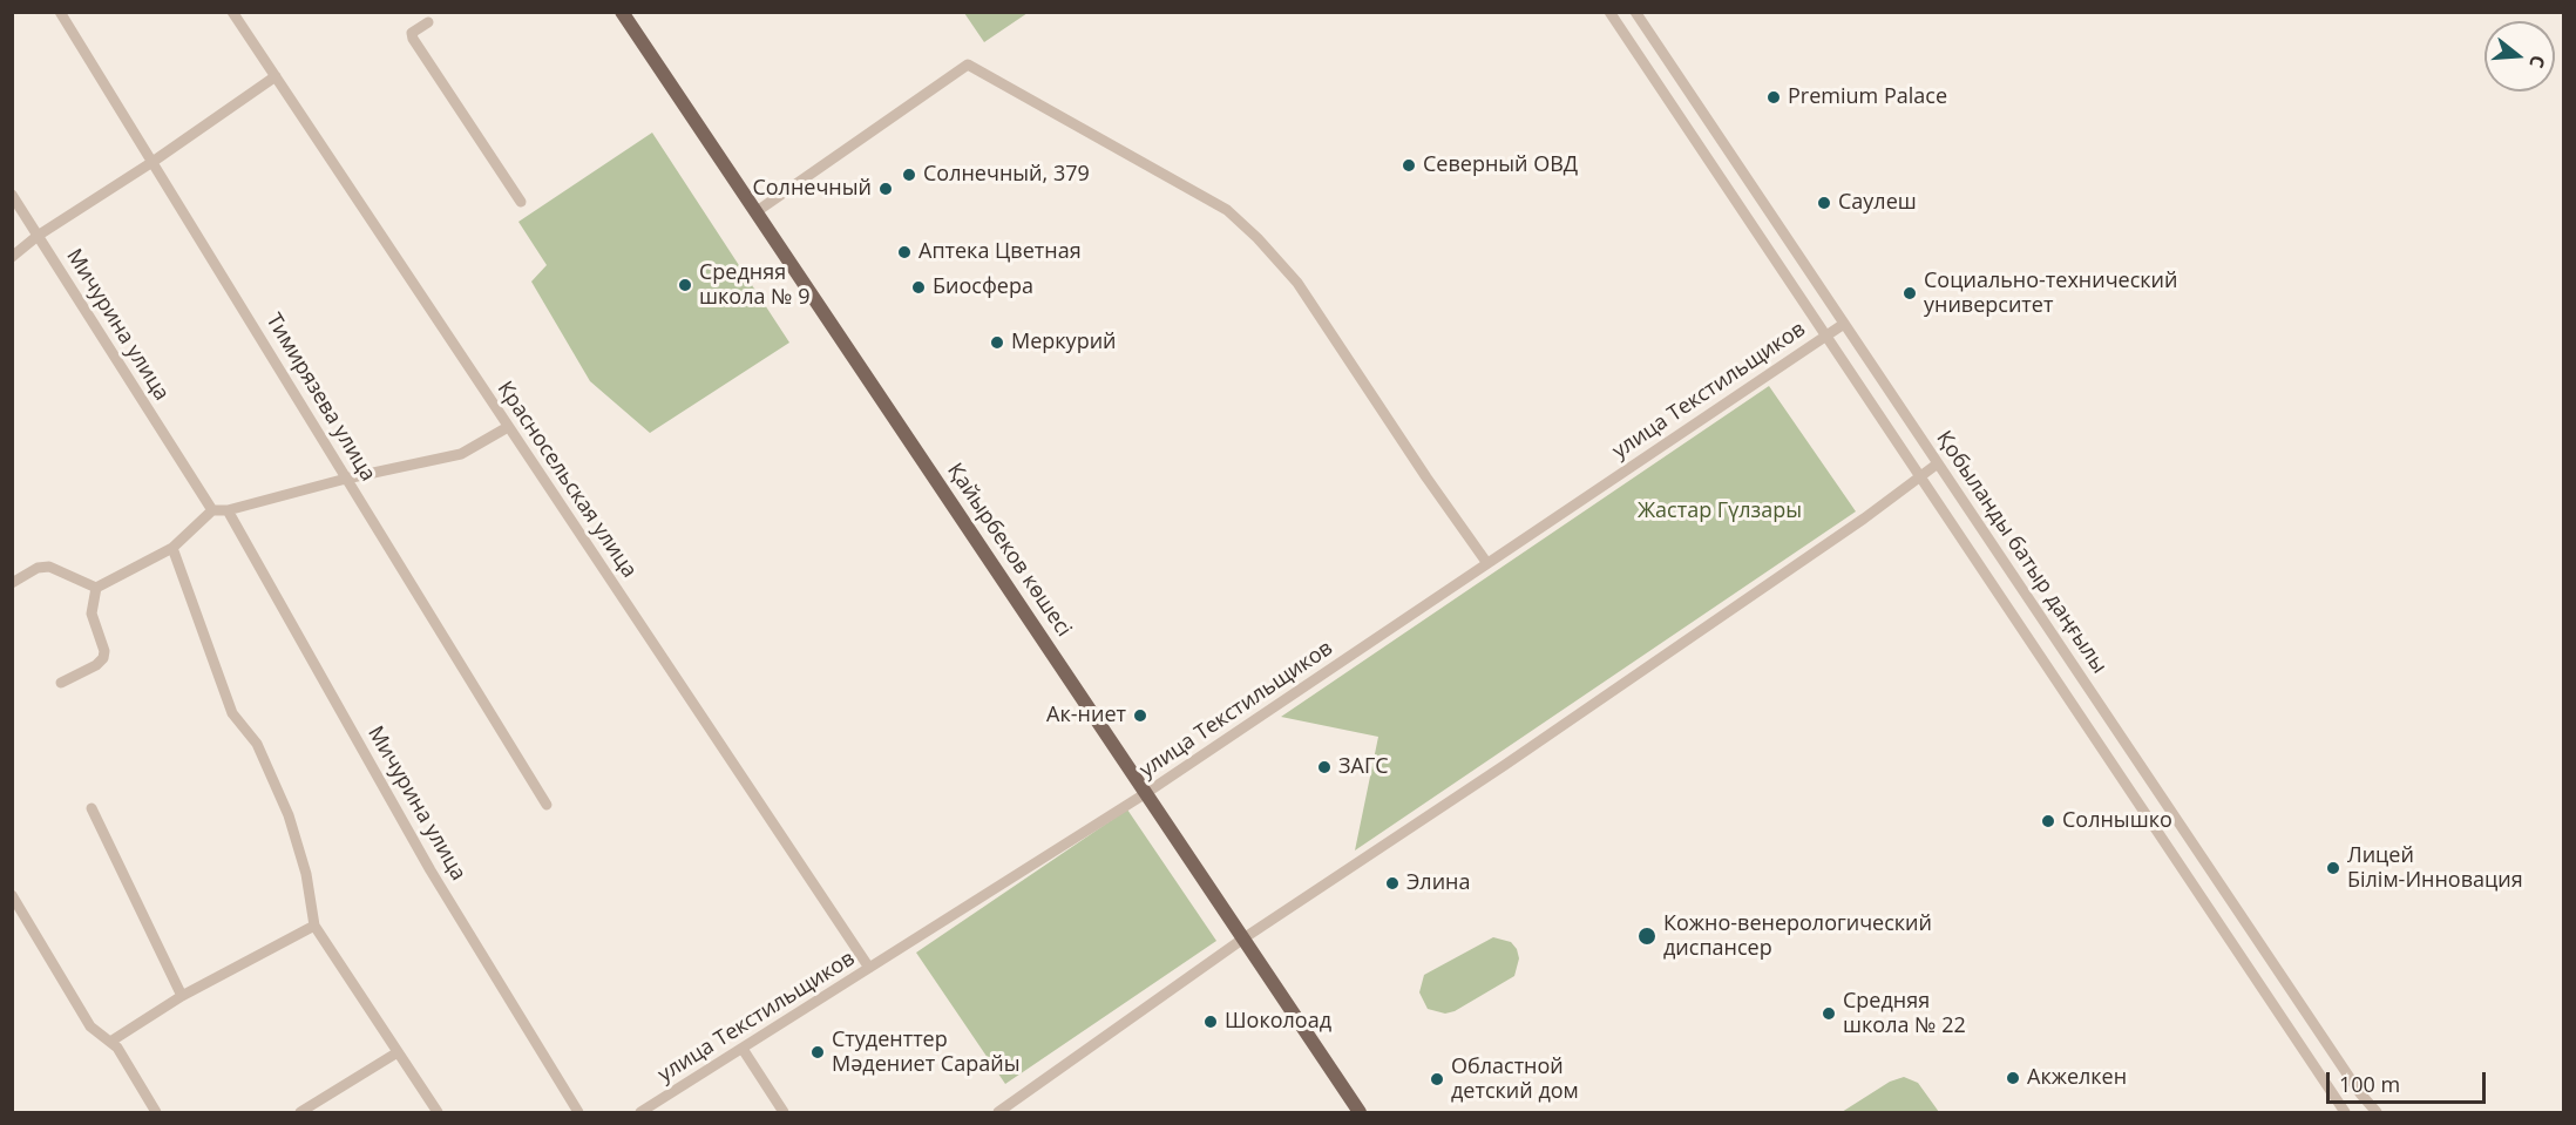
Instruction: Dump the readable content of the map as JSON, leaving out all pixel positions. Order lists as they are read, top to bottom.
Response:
{
  "streets": {
    "main road": ["Қайырбеков көшесі"],
    "street": [
      "Мичурина улица",
      "улица Текстильщиков",
      "Тимирязева улица",
      "Красносельская улица",
      "Қобыланды батыр даңғылы"
    ]
  },
  "crossings": [
    ["улица Текстильщиков", "Красносельская улица"],
    ["улица Текстильщиков", "Қайырбеков көшесі"],
    ["улица Текстильщиков", "Қобыланды батыр даңғылы"]
  ],
  "parks": ["Жастар Гүлзары"],
  "places": [
    "Premium Palace",
    "Северный ОВД",
    "Солнечный, 379",
    "Солнечный",
    "Саулеш",
    "Аптека Цветная",
    "Средняя школа № 9",
    "Биосфера",
    "Социально-технический университет",
    "Меркурий",
    "Ак-ниет",
    "ЗАГС",
    "Солнышко",
    "Лицей Білім-Инновация",
    "Элина",
    "Кожно-венерологический диспансер",
    "Средняя школа № 22",
    "Шоколоад",
    "Студенттер Мәдениет Сарайы",
    "Акжелкен",
    "Областной детский дом"
  ],
  "scale_bar": "100 m",
  "north": "right"
}
